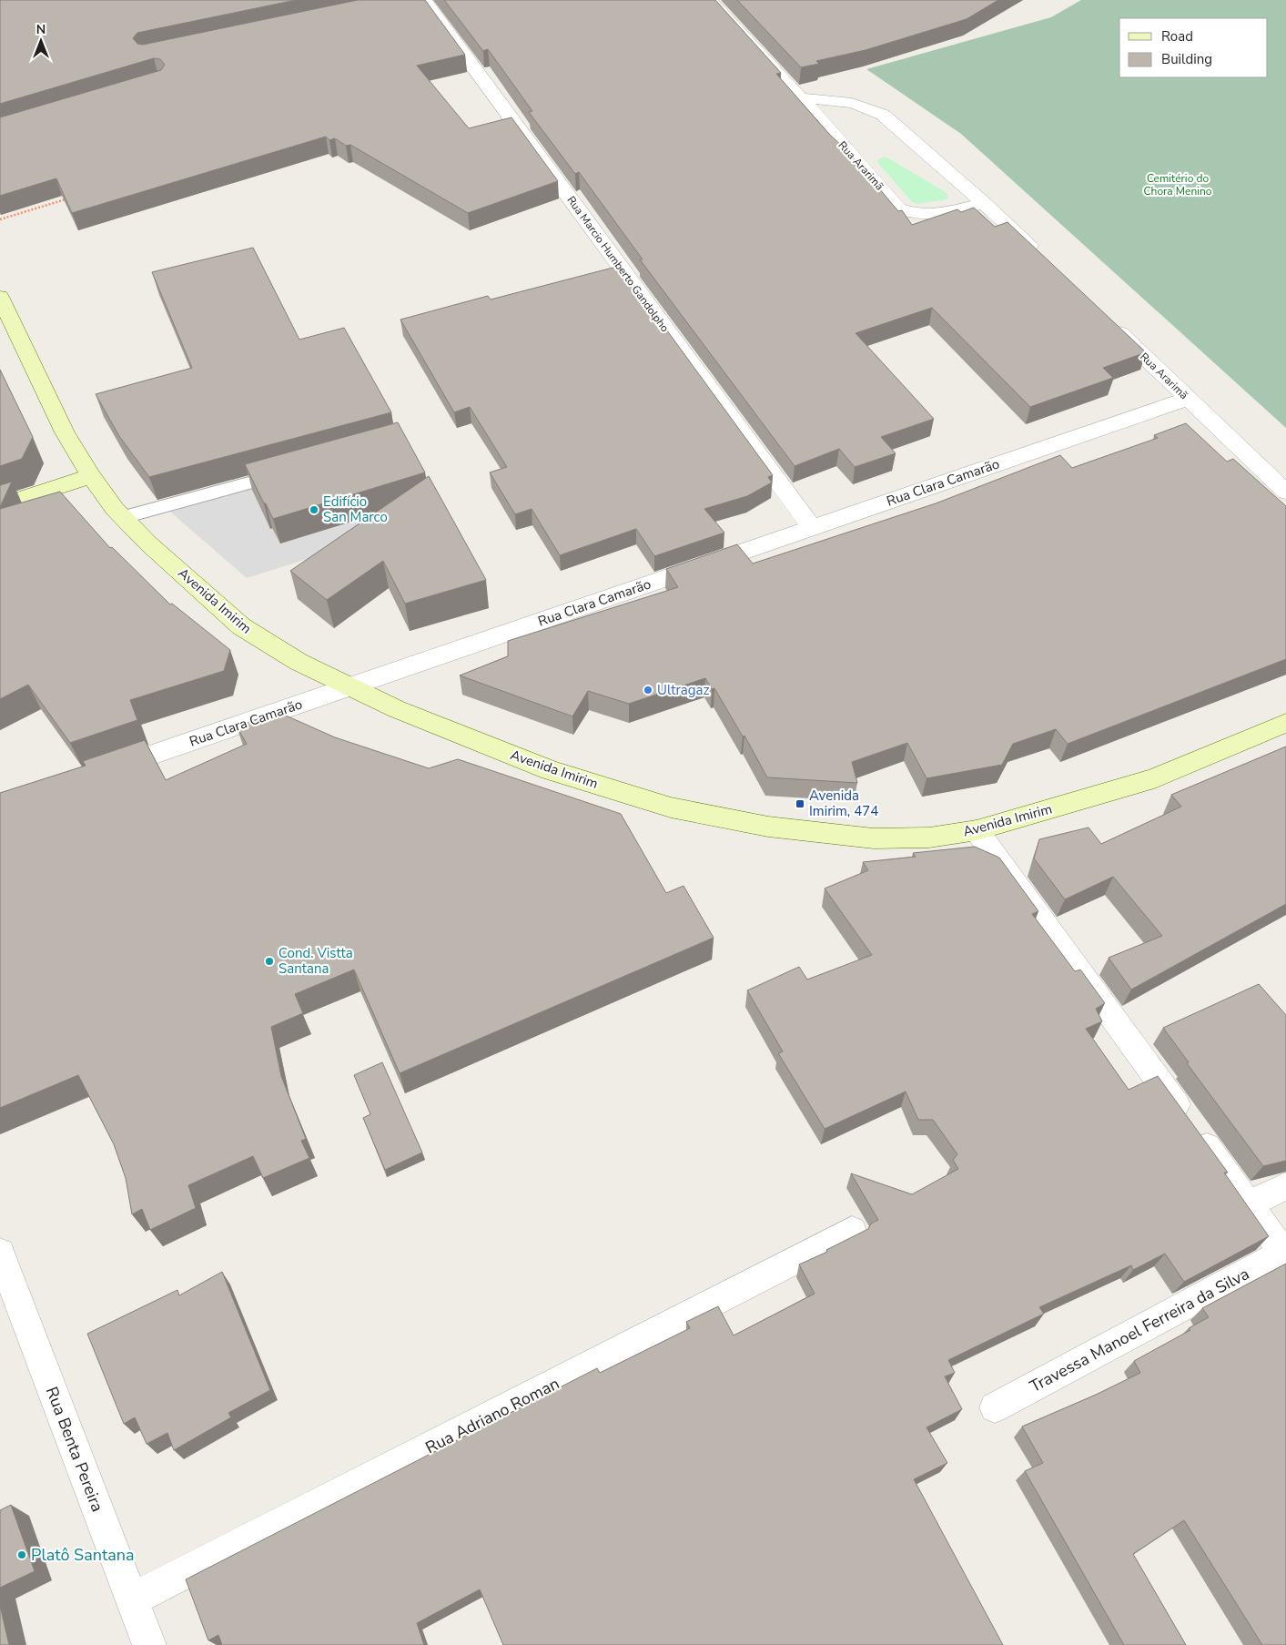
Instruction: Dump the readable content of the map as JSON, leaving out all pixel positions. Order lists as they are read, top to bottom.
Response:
{
  "streets": {
    "main road": ["Avenida Imirim"],
    "street": [
      "Rua Ararimã",
      "Rua Marcio Humberto Gandolpho",
      "Rua Clara Camarão",
      "Travessa Manoel Ferreira da Silva",
      "Rua Adriano Roman",
      "Rua Benta Pereira"
    ]
  },
  "crossings": [
    ["Rua Ararimã", "Rua Clara Camarão"],
    ["Rua Marcio Humberto Gandolpho", "Rua Clara Camarão"],
    ["Rua Clara Camarão", "Avenida Imirim"],
    ["Rua Adriano Roman", "Rua Benta Pereira"]
  ],
  "parks": ["Cemitério do Chora Menino"],
  "places": {
    "other": [
      "Edifício San Marco",
      "Ultragaz",
      "Cond. Vistta Santana",
      "Platô Santana"
    ],
    "transit": ["Avenida Imirim, 474"]
  },
  "legend": ["Road", "Building"],
  "north": "top"
}
